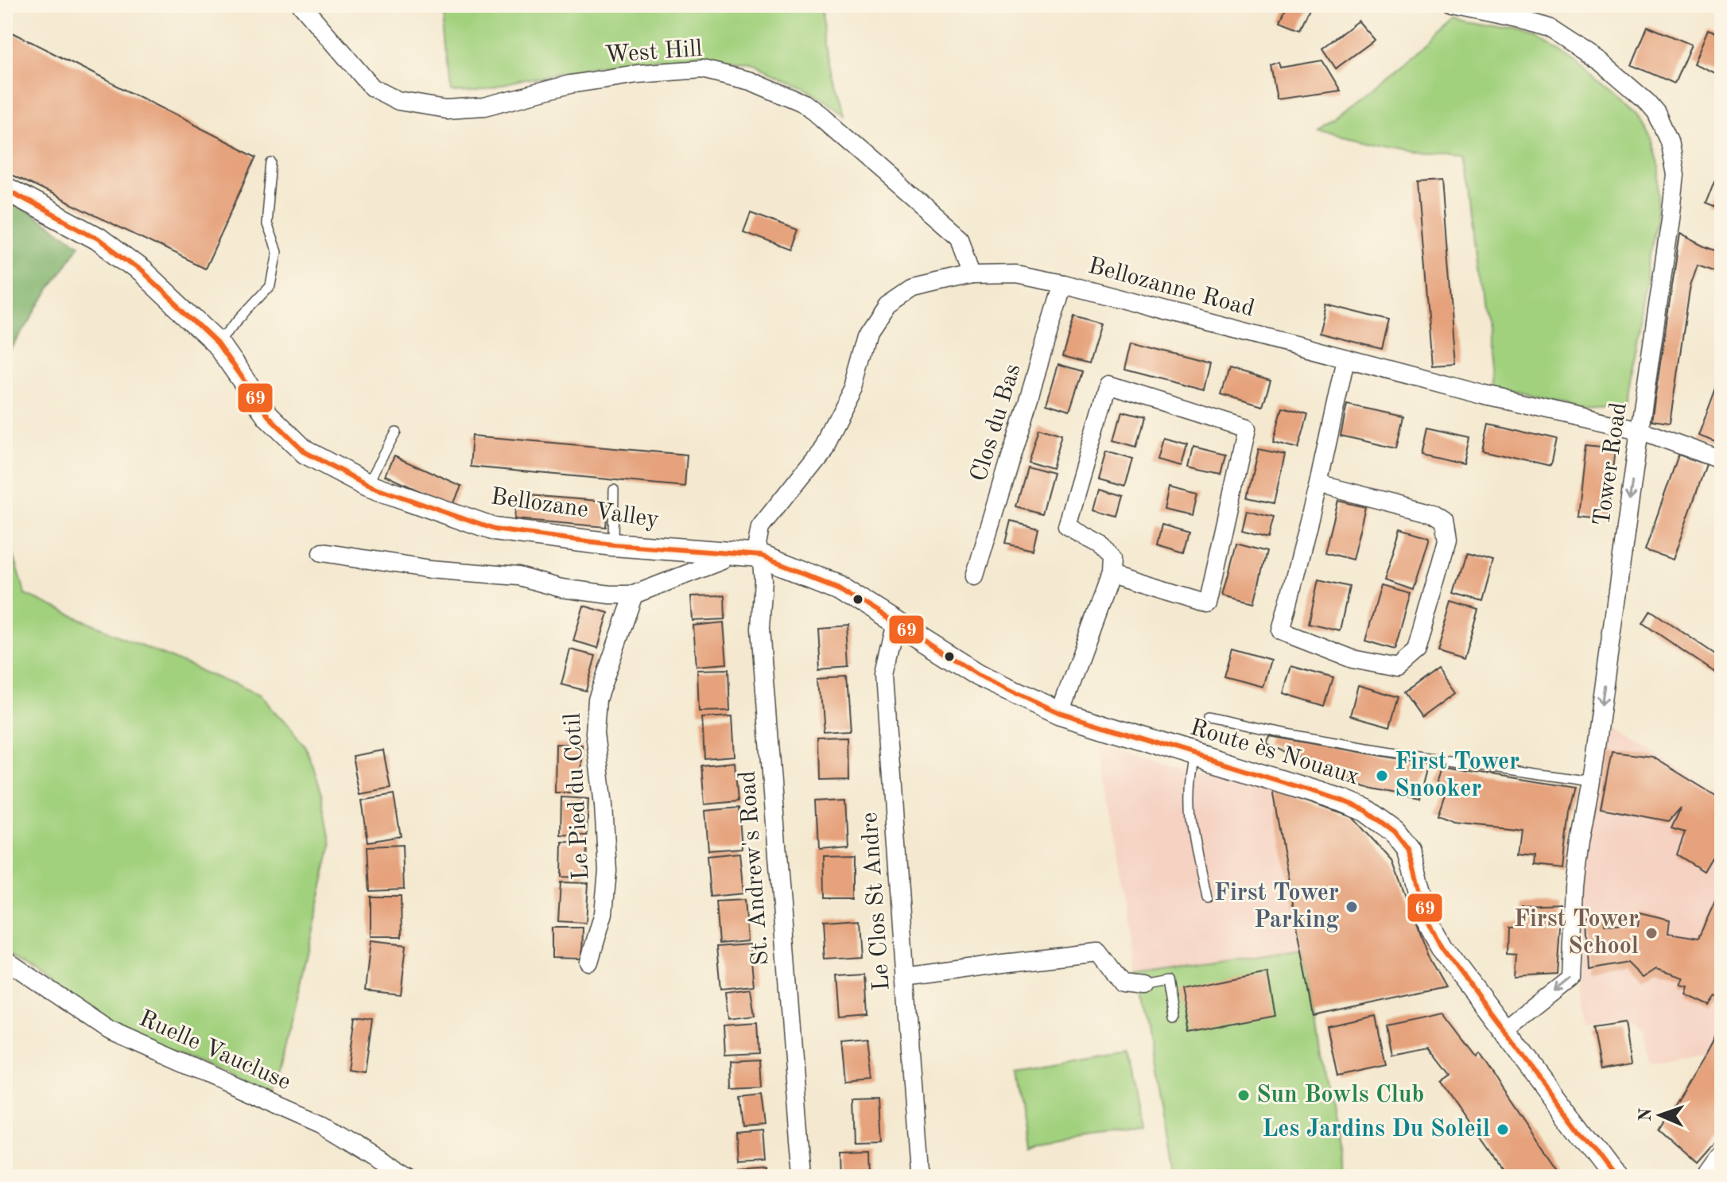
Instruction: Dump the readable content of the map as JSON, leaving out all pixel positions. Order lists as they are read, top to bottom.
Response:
{
  "streets": {
    "street": [
      "West Hill",
      "Bellozanne Road",
      "Clos du Bas",
      "Tower Road",
      "Bellozane Valley",
      "Route ès Nouaux",
      "Le Pied du Cotil",
      "St. Andrew's Road",
      "Le Clos St Andre",
      "Ruelle Vaucluse"
    ]
  },
  "crossings": [
    ["West Hill", "Bellozanne Road"],
    ["Bellozanne Road", "Clos du Bas"],
    ["Bellozanne Road", "Tower Road"],
    ["Bellozanne Road", "Bellozane Valley"],
    ["Bellozanne Road", "Route ès Nouaux"],
    ["Bellozanne Road", "St. Andrew's Road"],
    ["Tower Road", "Route ès Nouaux"],
    ["Bellozane Valley", "Route ès Nouaux"],
    ["Bellozane Valley", "St. Andrew's Road"],
    ["Route ès Nouaux", "St. Andrew's Road"],
    ["Route ès Nouaux", "Le Clos St Andre"]
  ],
  "one_way": ["Tower Road"],
  "places": [
    "First Tower Snooker",
    "First Tower Parking",
    "First Tower School",
    "Sun Bowls Club",
    "Les Jardins Du Soleil"
  ],
  "lines": ["transit line 69"],
  "north": "left"
}
